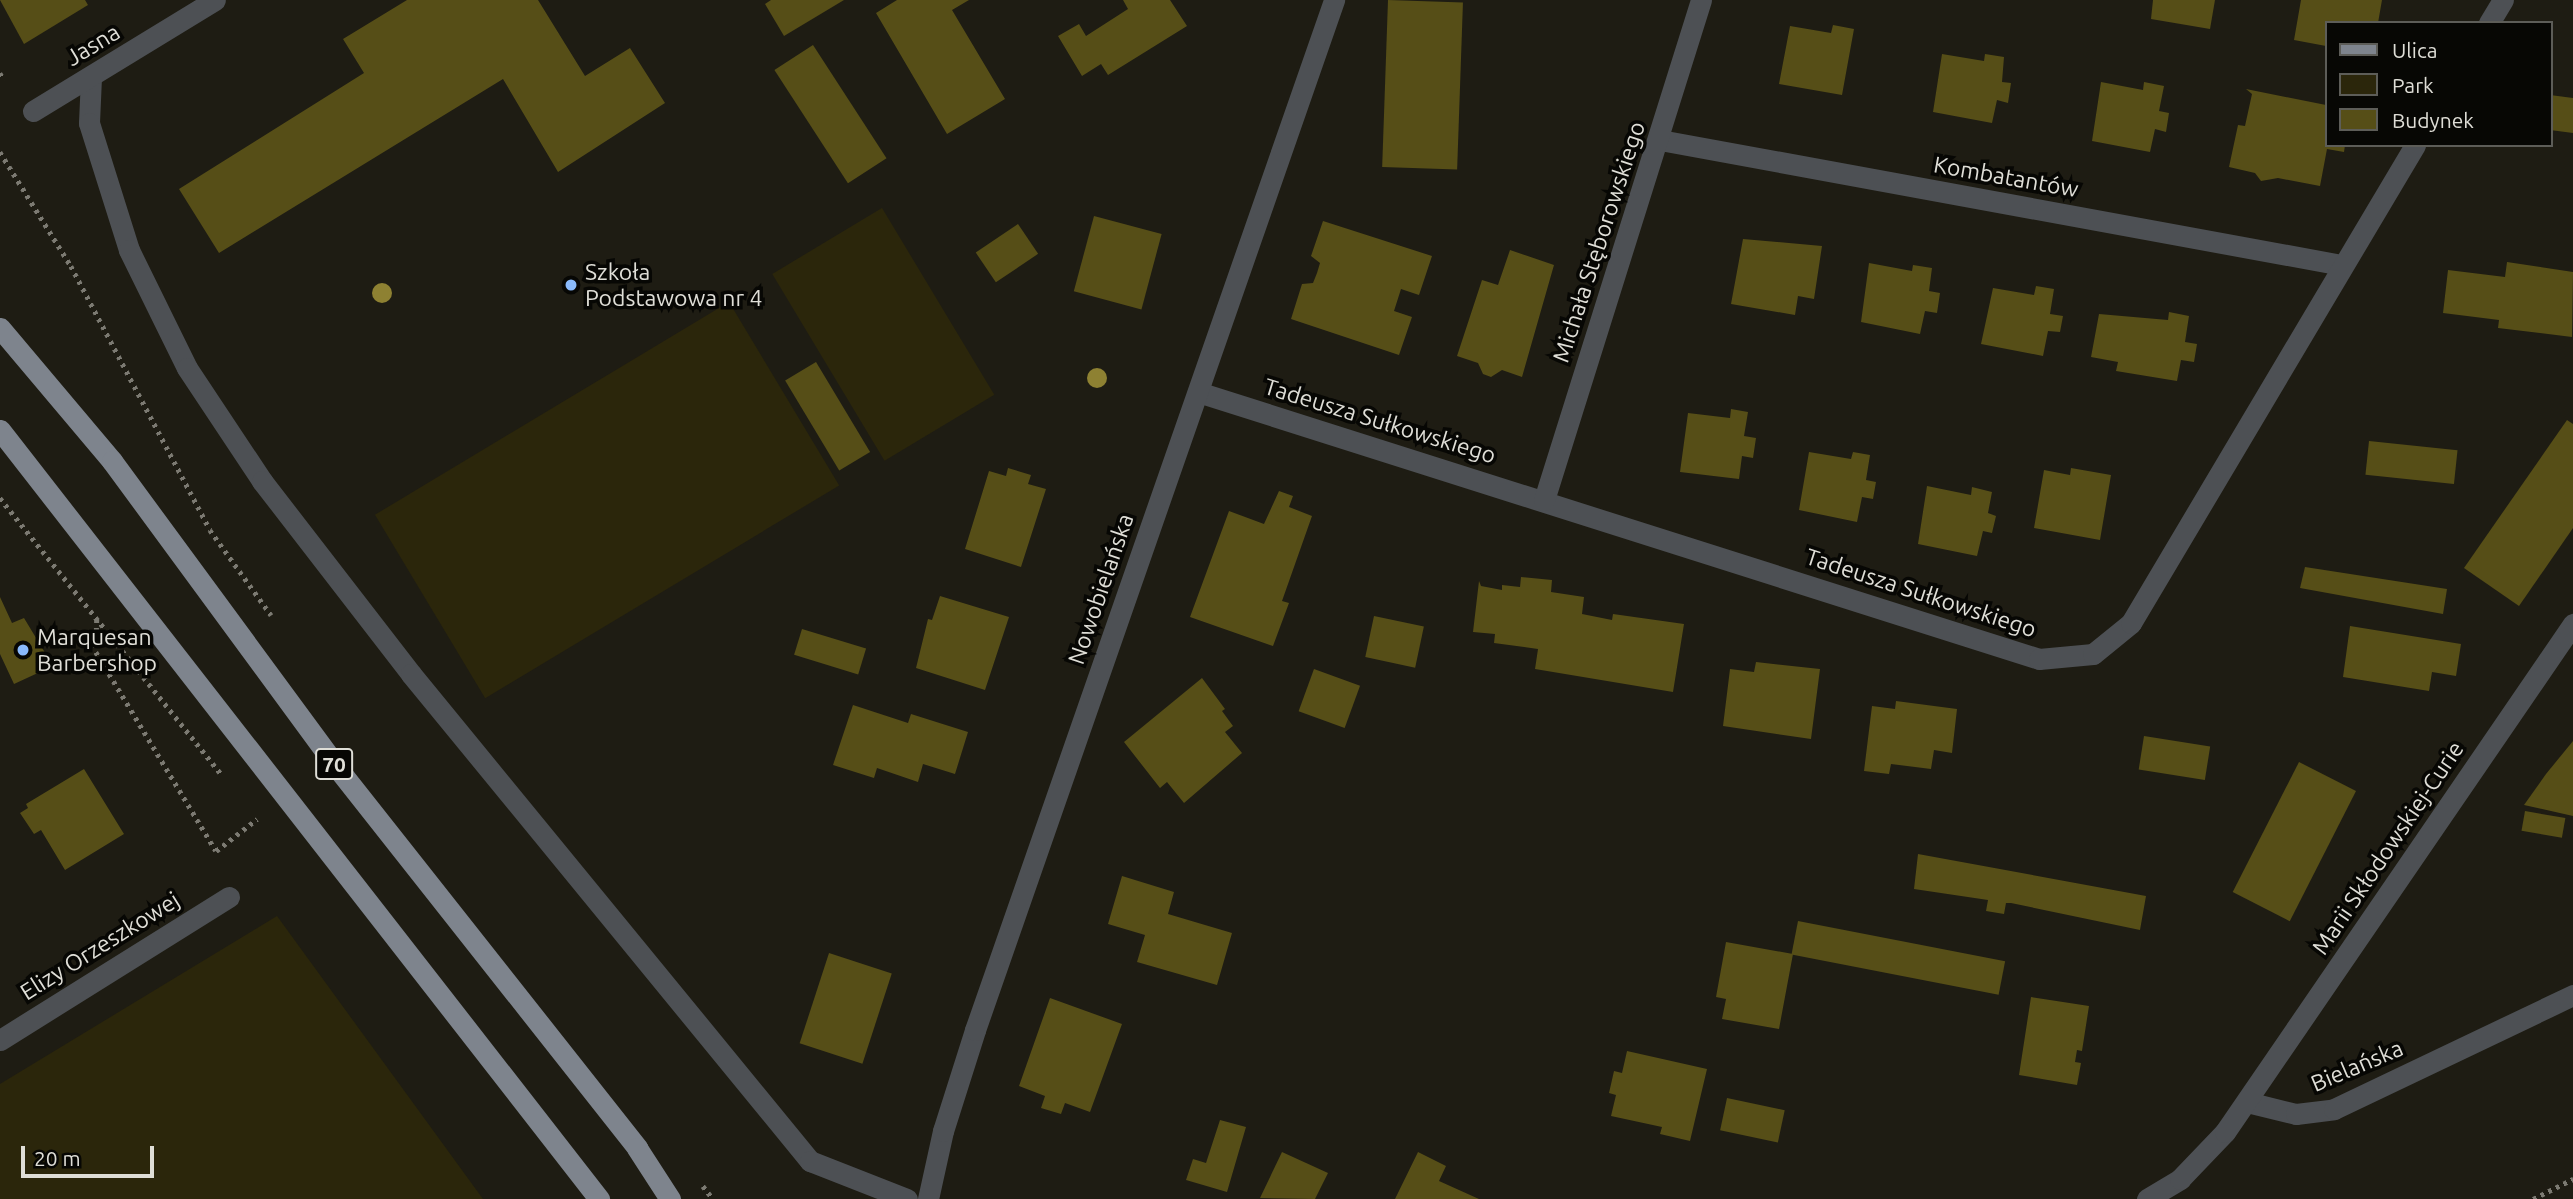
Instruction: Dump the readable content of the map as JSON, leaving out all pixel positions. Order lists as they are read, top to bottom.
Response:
{
  "streets": {
    "main road": ["70"],
    "street": [
      "Jasna",
      "Kombatantów",
      "Michała Stęborowskiego",
      "Tadeusza Sułkowskiego",
      "Nowobielańska",
      "Marii Skłodowskiej-Curie",
      "Elizy Orzeszkowej",
      "Bielańska"
    ]
  },
  "crossings": [
    ["Kombatantów", "Michała Stęborowskiego"],
    ["Kombatantów", "Tadeusza Sułkowskiego"],
    ["Michała Stęborowskiego", "Tadeusza Sułkowskiego"],
    ["Tadeusza Sułkowskiego", "Nowobielańska"],
    ["Marii Skłodowskiej-Curie", "Bielańska"]
  ],
  "places": ["Szkoła Podstawowa nr 4", "Marquesan Barbershop"],
  "legend": ["Ulica", "Park", "Budynek"],
  "scale_bar": "20 m"
}
